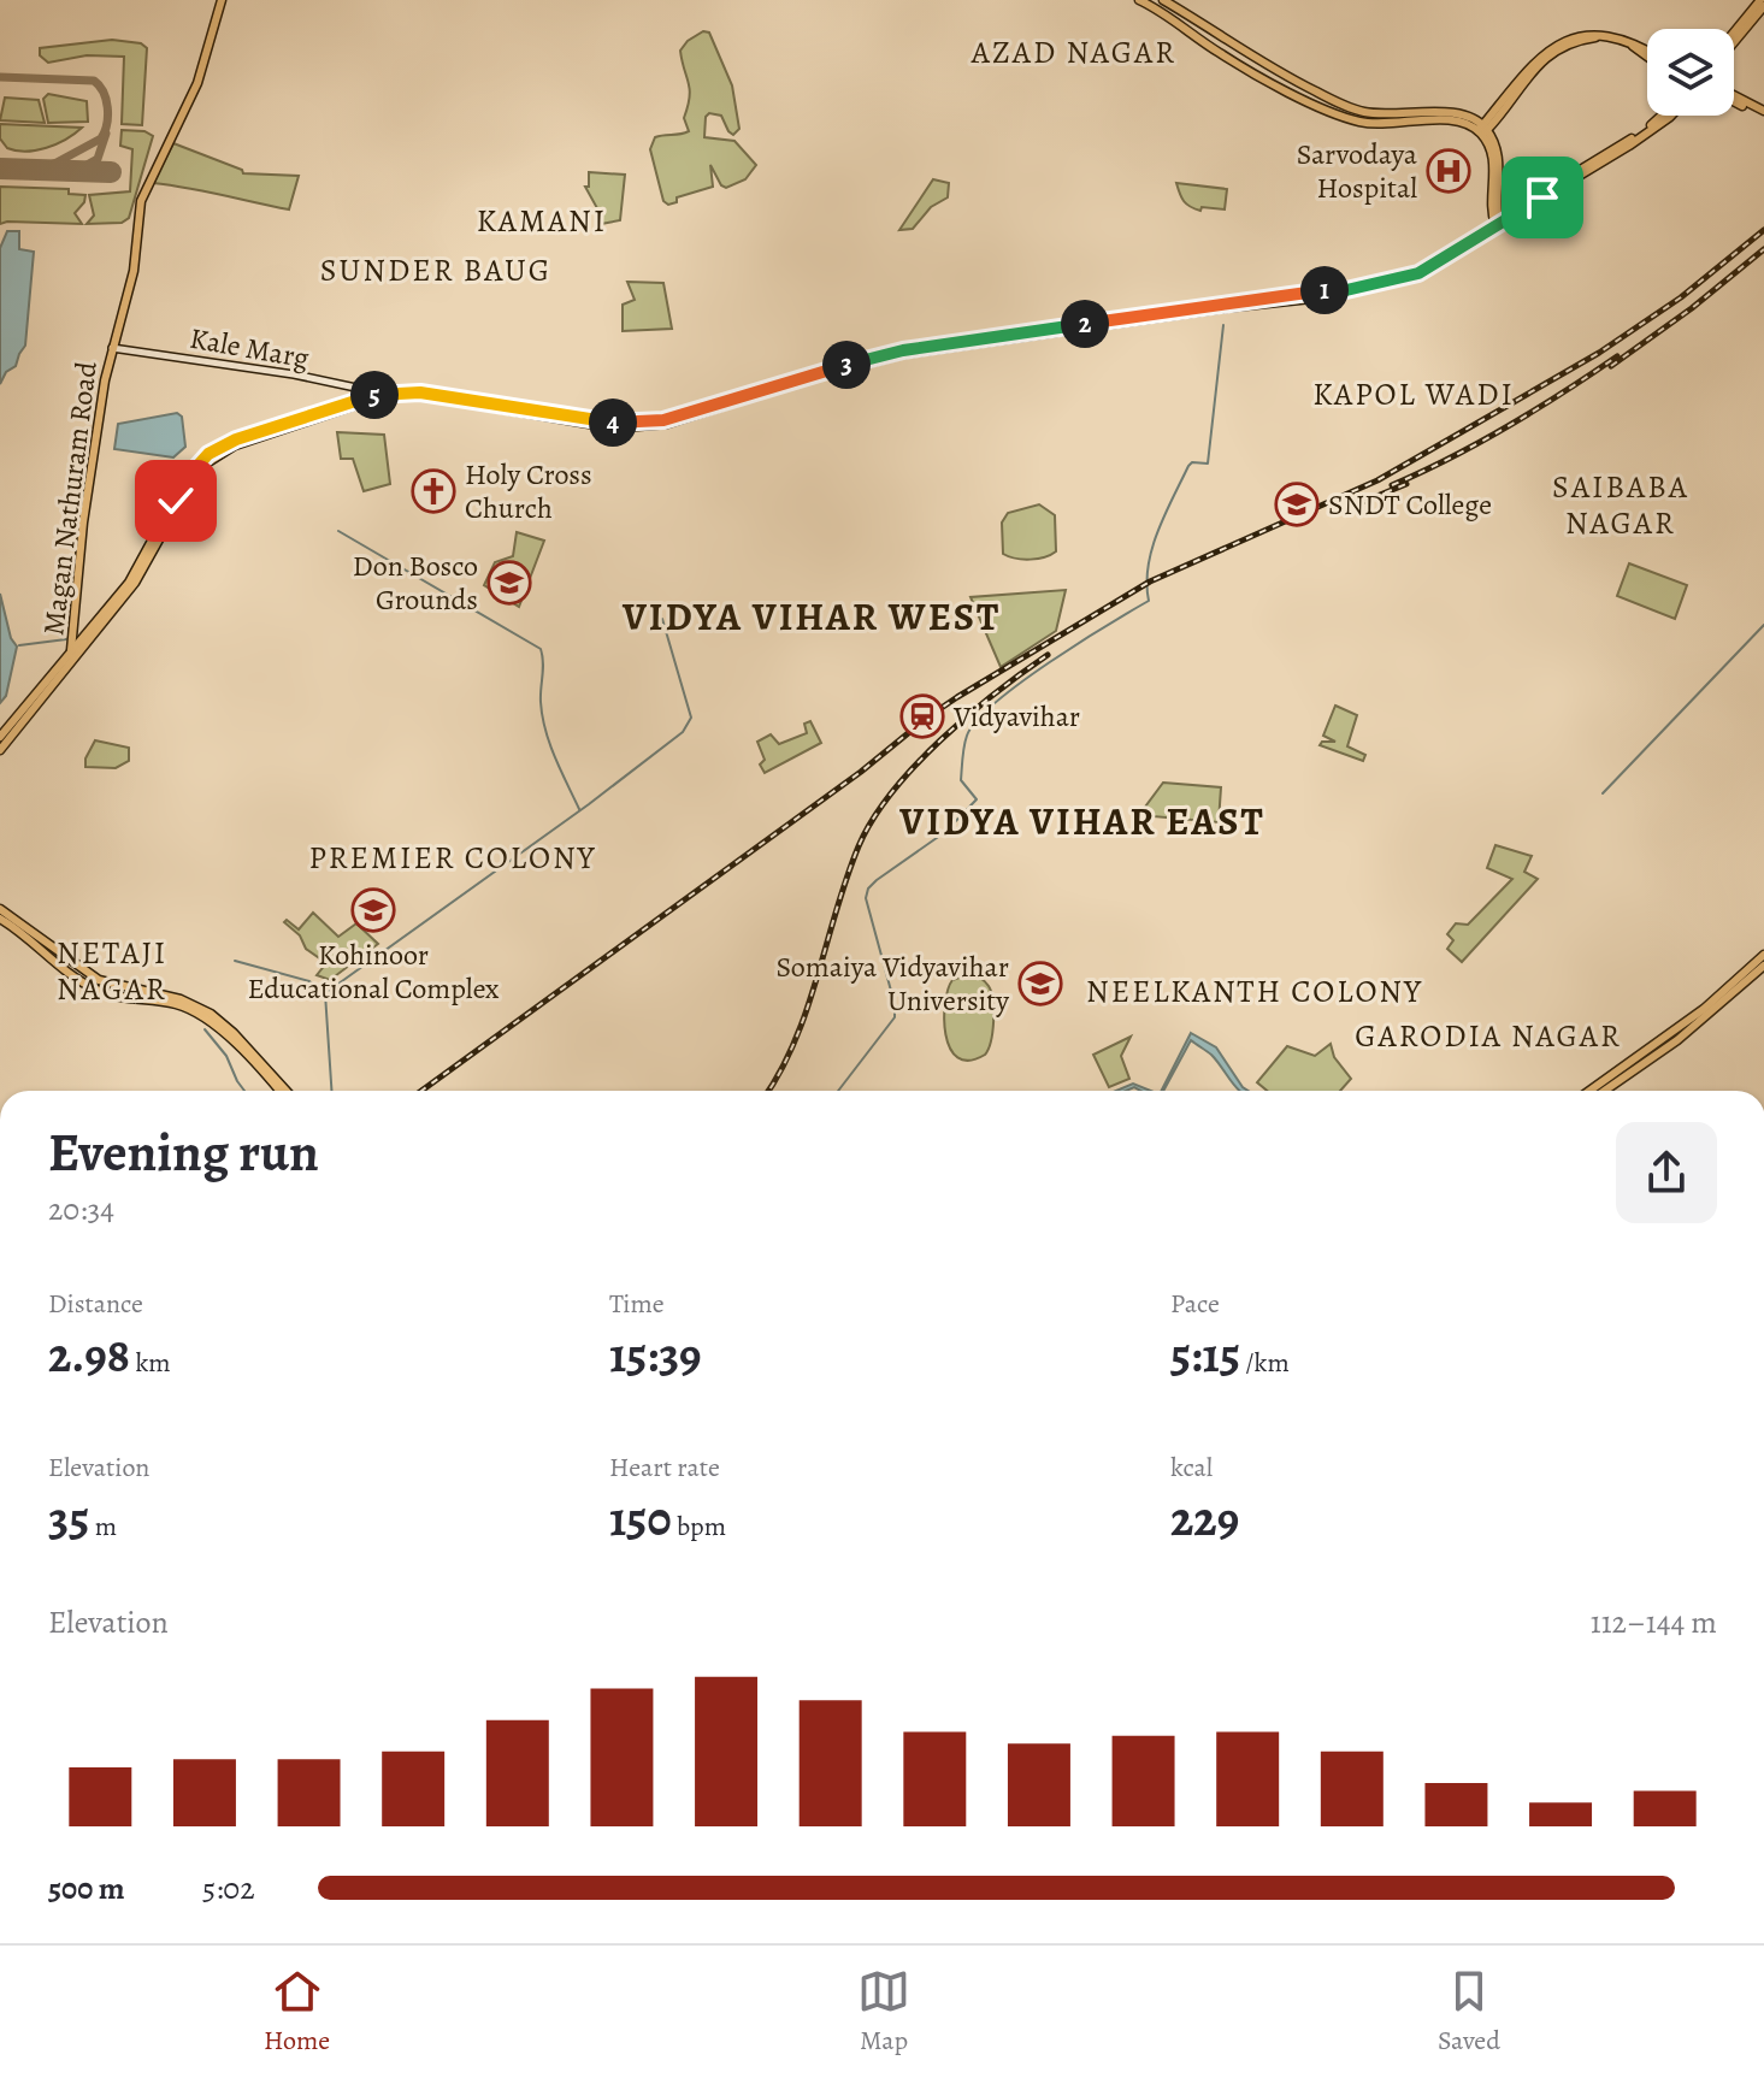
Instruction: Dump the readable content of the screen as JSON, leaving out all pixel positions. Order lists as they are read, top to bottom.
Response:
{
  "streets": {
    "main road": ["Kale Marg", "Magan Nathuram Road"]
  },
  "crossings": [
    ["Kale Marg", "Magan Nathuram Road"]
  ],
  "districts": [
    "AZAD NAGAR",
    "KAMANI",
    "SUNDER BAUG",
    "KAPOL WADI",
    "SAIBABA NAGAR",
    "VIDYA VIHAR WEST",
    "VIDYA VIHAR EAST",
    "PREMIER COLONY",
    "NETAJI NAGAR",
    "NEELKANTH COLONY",
    "GARODIA NAGAR"
  ],
  "places": {
    "hospital": ["Sarvodaya Hospital"],
    "church": ["Holy Cross Church"],
    "school or university": [
      "SNDT College",
      "Don Bosco Grounds",
      "Kohinoor Educational Complex",
      "Somaiya Vidyavihar University"
    ],
    "station": ["Vidyavihar"]
  },
  "page": {
    "pins": [
      "1",
      "2",
      "3",
      "5",
      "4"
    ],
    "heading": ["Evening run", "20:34"],
    "stats": [
      ["Distance", "2.98 km"],
      ["Time", "15:39"],
      ["Pace", "5:15 /km"],
      ["Elevation", "35 m"],
      ["Heart rate", "150 bpm"],
      ["kcal", "229"]
    ],
    "chart": ["Elevation", "112–144 m"],
    "list": [
      {
        "name": "500 m",
        "note": "5:02"
      }
    ],
    "tabs": ["Home", "Map", "Saved"]
  }
}
